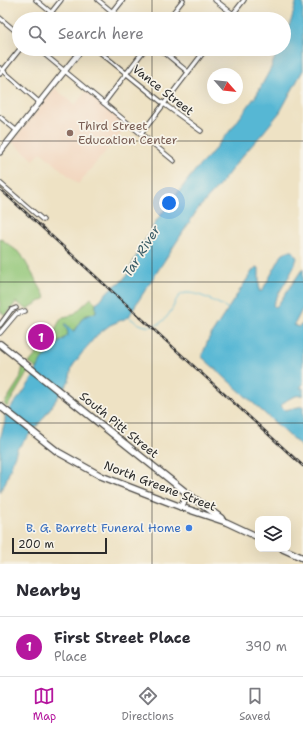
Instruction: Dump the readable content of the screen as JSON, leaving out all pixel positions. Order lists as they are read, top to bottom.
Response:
{
  "streets": {
    "main road": ["South Pitt Street", "North Greene Street"],
    "street": ["Vance Street"]
  },
  "crossings": [
    ["South Pitt Street", "North Greene Street"]
  ],
  "water": ["Tar River"],
  "places": ["Third Street Education Center", "B. G. Barrett Funeral Home"],
  "scale_bar": "200 m",
  "north": "bottom right",
  "page": {
    "search": "Search here",
    "pins": "1",
    "scale": "200 m",
    "heading": "Nearby",
    "list": [
      {
        "mark": "1",
        "name": "First Street Place",
        "note": "Place",
        "value": "390 m"
      }
    ],
    "nav": ["Map", "Directions", "Saved"]
  }
}
